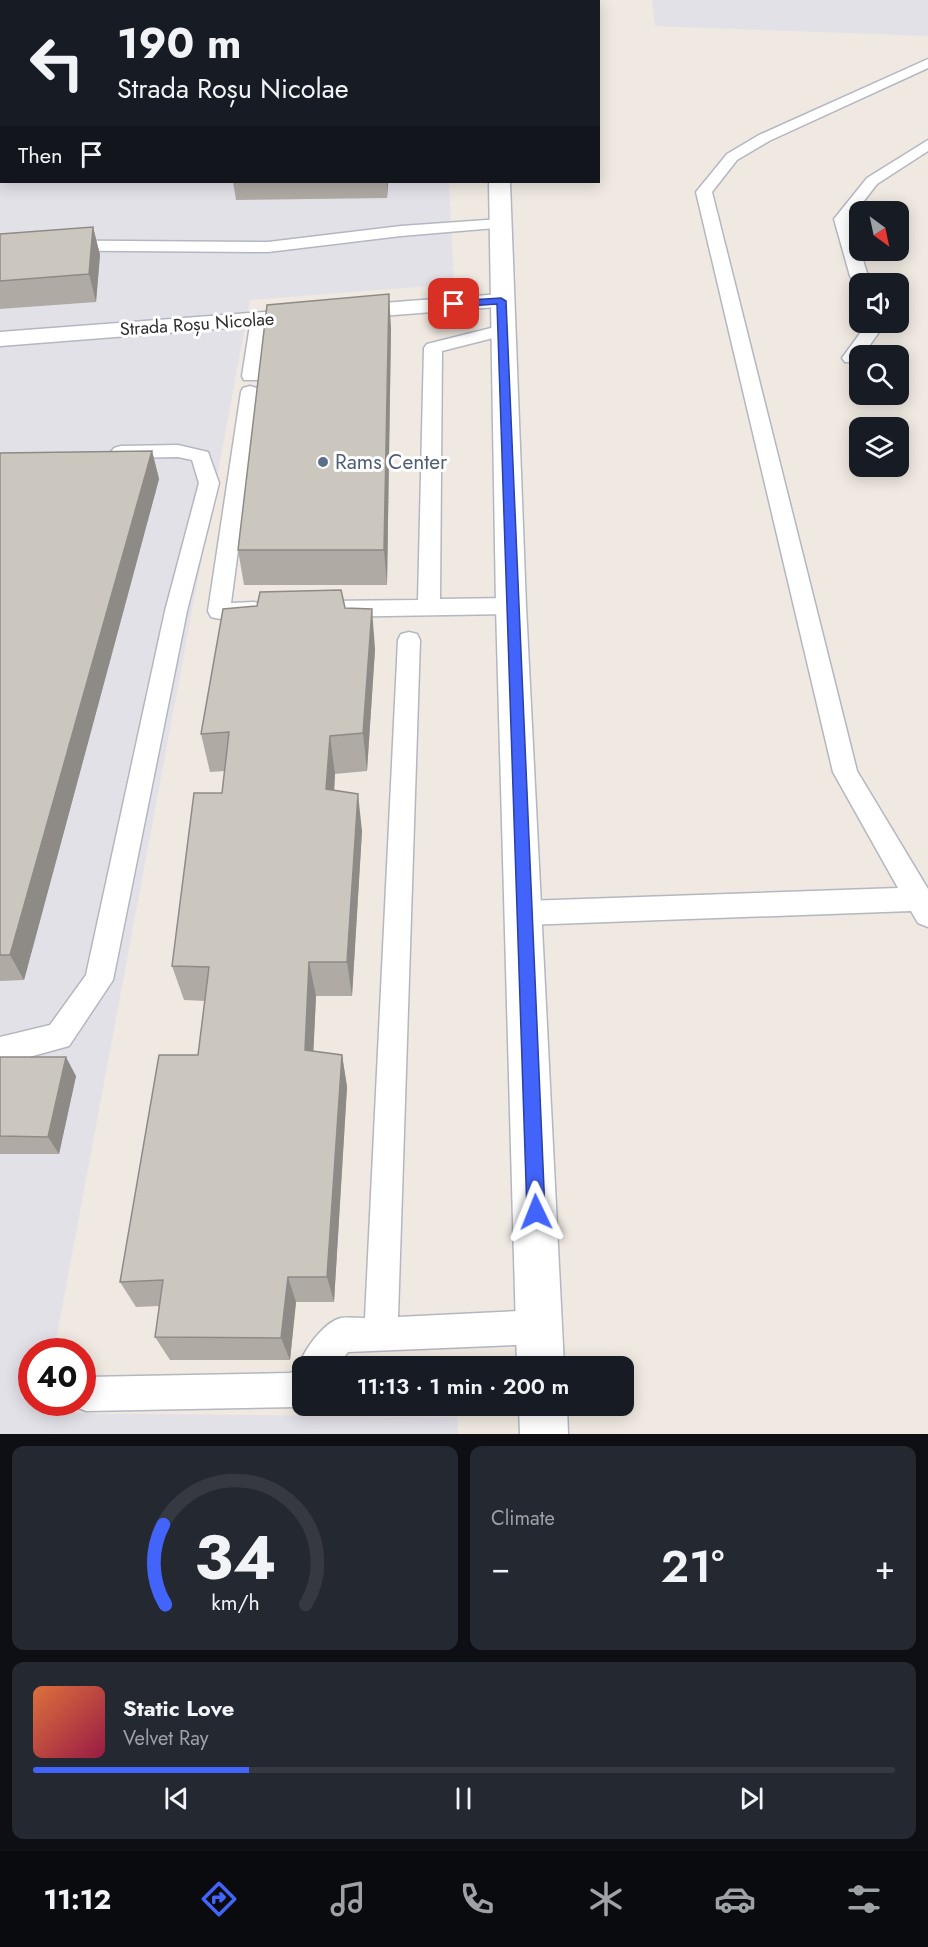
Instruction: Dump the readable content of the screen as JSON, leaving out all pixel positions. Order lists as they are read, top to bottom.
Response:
{
  "streets": {
    "street": ["Strada Roșu Nicolae"]
  },
  "places": ["Rams Center"],
  "north": "bottom right",
  "page": {
    "turn": ["190 m", "Strada Roșu Nicolae"],
    "then": "Then",
    "limit": "40",
    "trip": "11:13 · 1 min · 200 m",
    "tile": "Climate",
    "heat": ["−", "21°", "+"],
    "song": ["Static Love", "Velvet Ray"],
    "tabs": "11:12",
    "gauge": ["34", "km/h"]
  }
}
